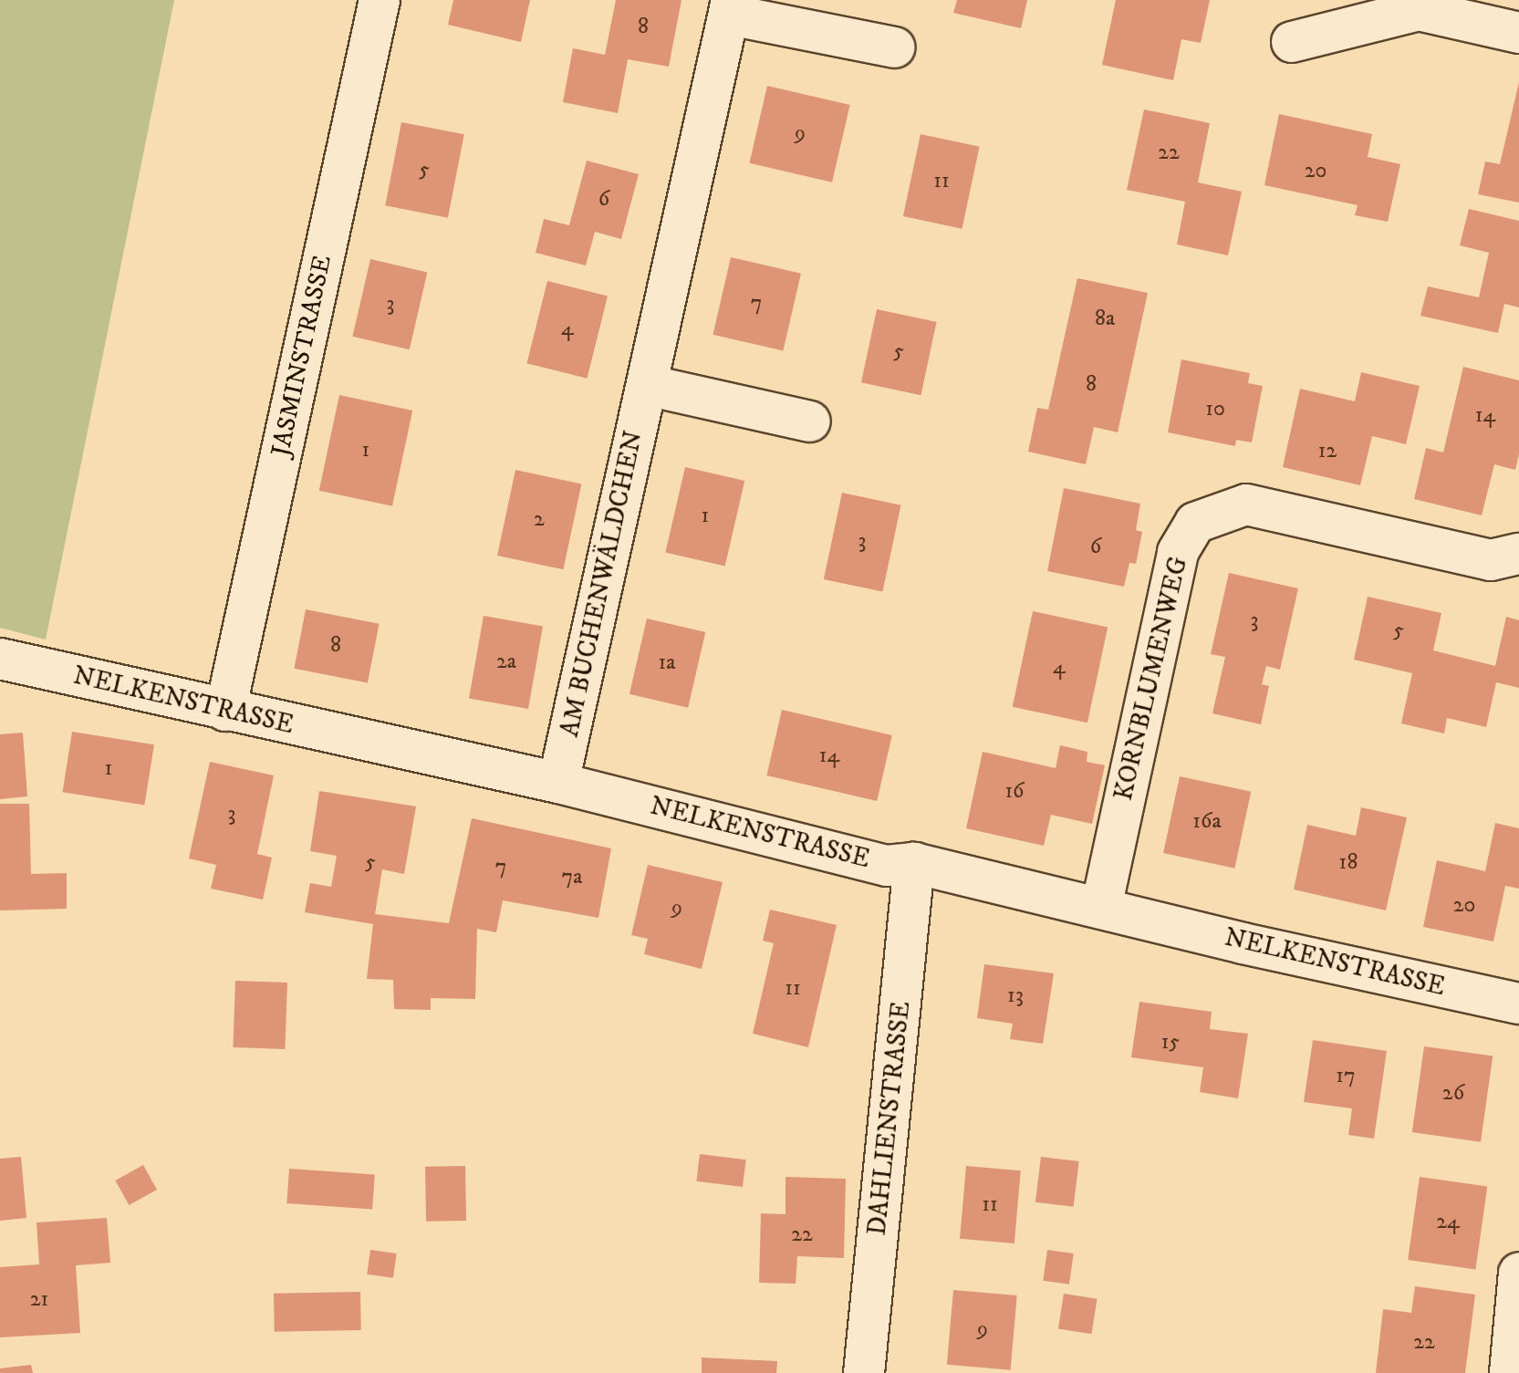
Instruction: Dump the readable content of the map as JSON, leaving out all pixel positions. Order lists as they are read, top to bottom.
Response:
{
  "streets": {
    "street": [
      "JASMINSTRASSE",
      "AM BUCHENWÄLDCHEN",
      "KORNBLUMENWEG",
      "NELKENSTRASSE",
      "DAHLIENSTRASSE"
    ]
  },
  "crossings": [
    ["JASMINSTRASSE", "NELKENSTRASSE"],
    ["AM BUCHENWÄLDCHEN", "NELKENSTRASSE"],
    ["KORNBLUMENWEG", "NELKENSTRASSE"],
    ["NELKENSTRASSE", "DAHLIENSTRASSE"]
  ],
  "house_numbers": [
    "8",
    "9",
    "22",
    "5",
    "20",
    "11",
    "6",
    "7",
    "3",
    "8a",
    "4",
    "5",
    "8",
    "10",
    "14",
    "1",
    "12",
    "1",
    "2",
    "3",
    "6",
    "3",
    "5",
    "8",
    "2a",
    "1a",
    "4",
    "14",
    "1",
    "16",
    "3",
    "16a",
    "5",
    "18",
    "7",
    "7a",
    "20",
    "9",
    "11",
    "13",
    "15",
    "17",
    "26",
    "11",
    "24",
    "22",
    "21",
    "9",
    "22"
  ]
}
